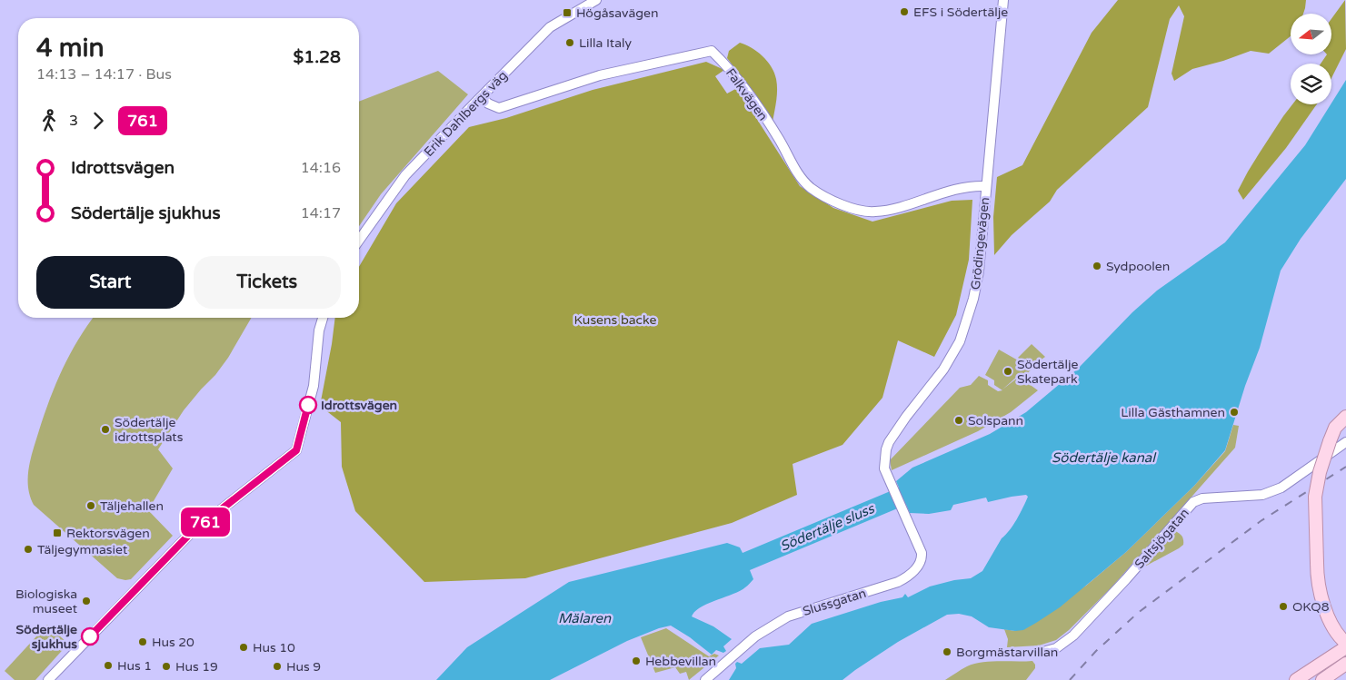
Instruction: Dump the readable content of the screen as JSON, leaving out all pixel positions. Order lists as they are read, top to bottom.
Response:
{
  "streets": {
    "street": [
      "Falkvägen",
      "Erik Dahlbergs väg",
      "Grödingevägen",
      "Saltsjögatan",
      "Slussgatan"
    ]
  },
  "crossings": [
    ["Falkvägen", "Erik Dahlbergs väg"],
    ["Falkvägen", "Grödingevägen"],
    ["Grödingevägen", "Slussgatan"]
  ],
  "water": ["Södertälje kanal", "Södertälje sluss", "Mälaren"],
  "parks": ["Kusens backe"],
  "places": {
    "other": [
      "EFS i Södertälje",
      "Lilla Italy",
      "Sydpoolen",
      "Södertälje Skatepark",
      "Idrottsvägen",
      "Lilla Gästhamnen",
      "Solspann",
      "Södertälje idrottsplats",
      "Täljehallen",
      "Täljegymnasiet",
      "Biologiska museet",
      "OKQ8",
      "Södertälje sjukhus",
      "Hus 20",
      "Hus 10",
      "Borgmästarvillan",
      "Hebbevillan",
      "Hus 1",
      "Hus 19",
      "Hus 9"
    ],
    "transit": ["Högåsavägen", "Rektorsvägen"]
  },
  "lines": ["bus line 761"],
  "north": "left",
  "page": {
    "on_map": "761",
    "heading": ["4 min", "14:13 – 14:17 · Bus", "$1.28"],
    "legs": ["3", "761"],
    "list": [
      {
        "name": "Idrottsvägen",
        "value": "14:16"
      },
      {
        "name": "Södertälje sjukhus",
        "value": "14:17"
      }
    ],
    "buttons": ["Start", "Tickets"]
  }
}
